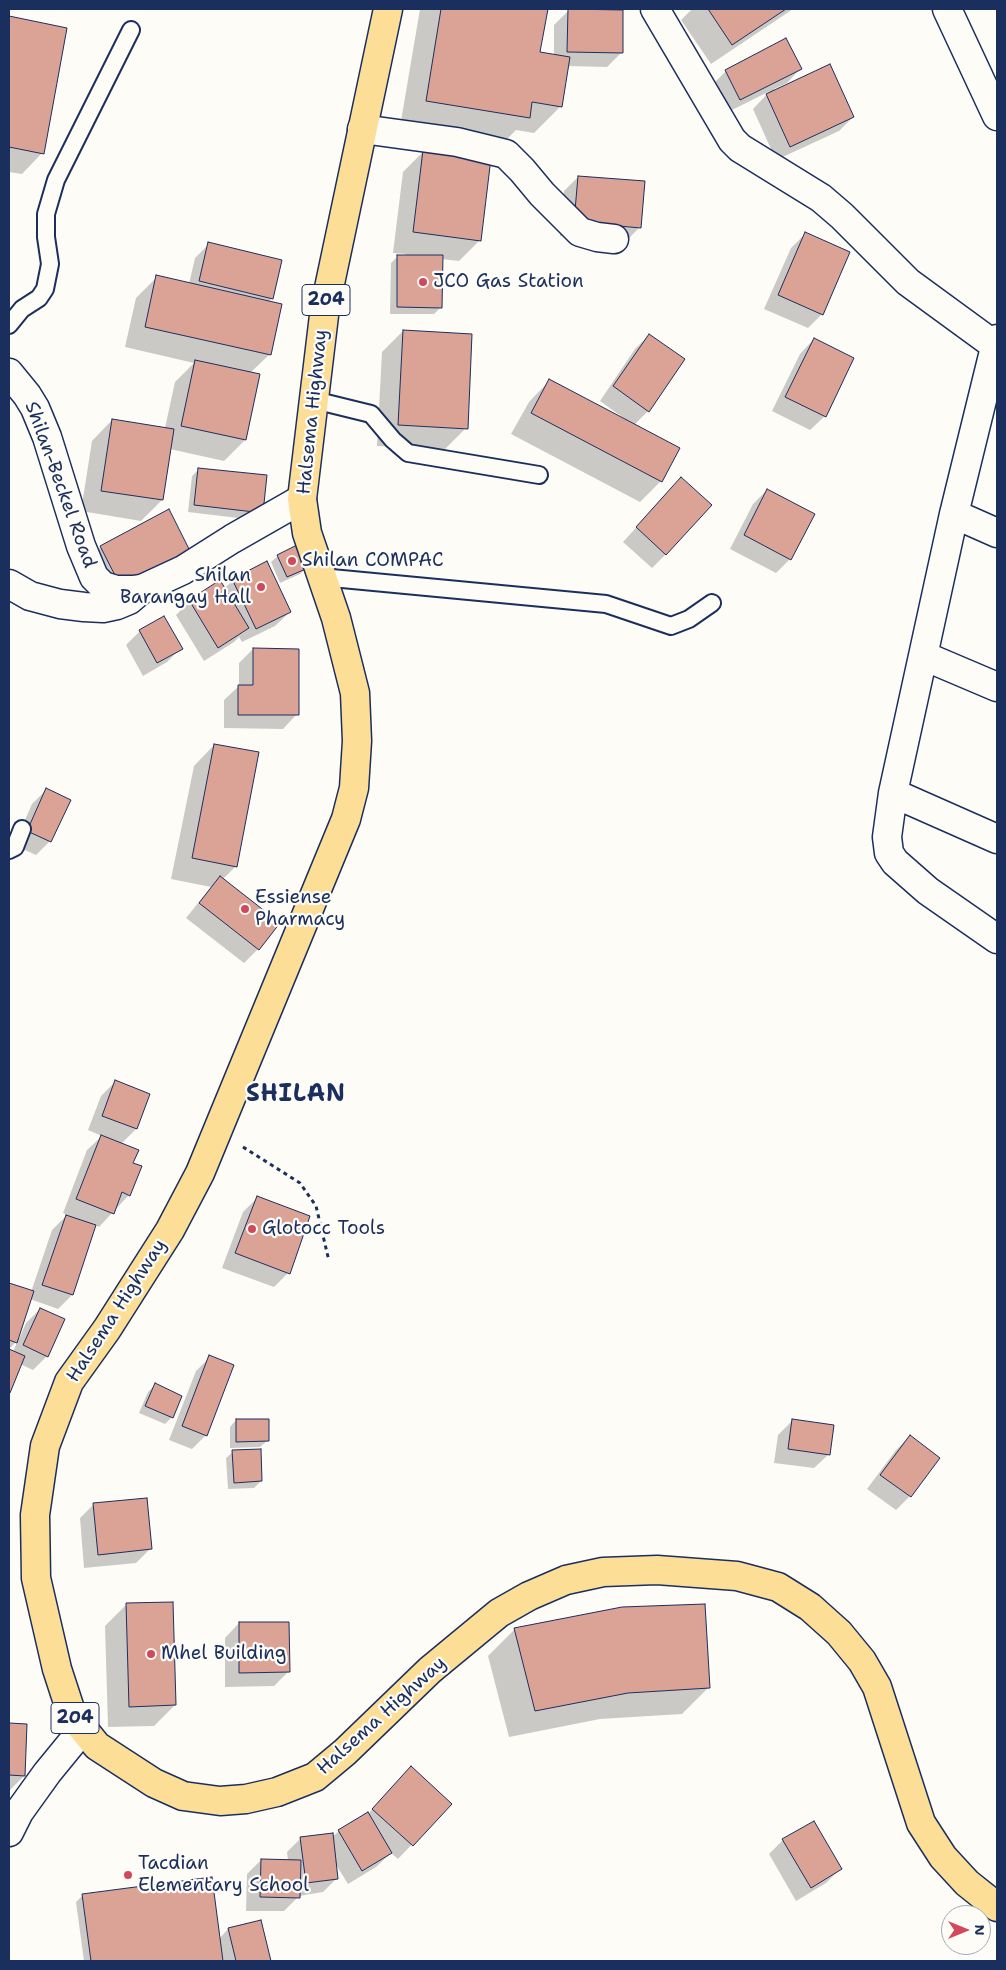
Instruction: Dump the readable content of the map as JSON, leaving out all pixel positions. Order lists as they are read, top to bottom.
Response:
{
  "streets": {
    "highway": ["204", "Halsema Highway"],
    "street": ["Shilan-Beckel Road"]
  },
  "crossings": [
    ["Halsema Highway", "Shilan-Beckel Road"]
  ],
  "districts": ["SHILAN"],
  "places": [
    "JCO Gas Station",
    "Shilan COMPAC",
    "Shilan Barangay Hall",
    "Essiense Pharmacy",
    "Glotocc Tools",
    "Mhel Building",
    "Tacdian Elementary School"
  ],
  "north": "right"
}
